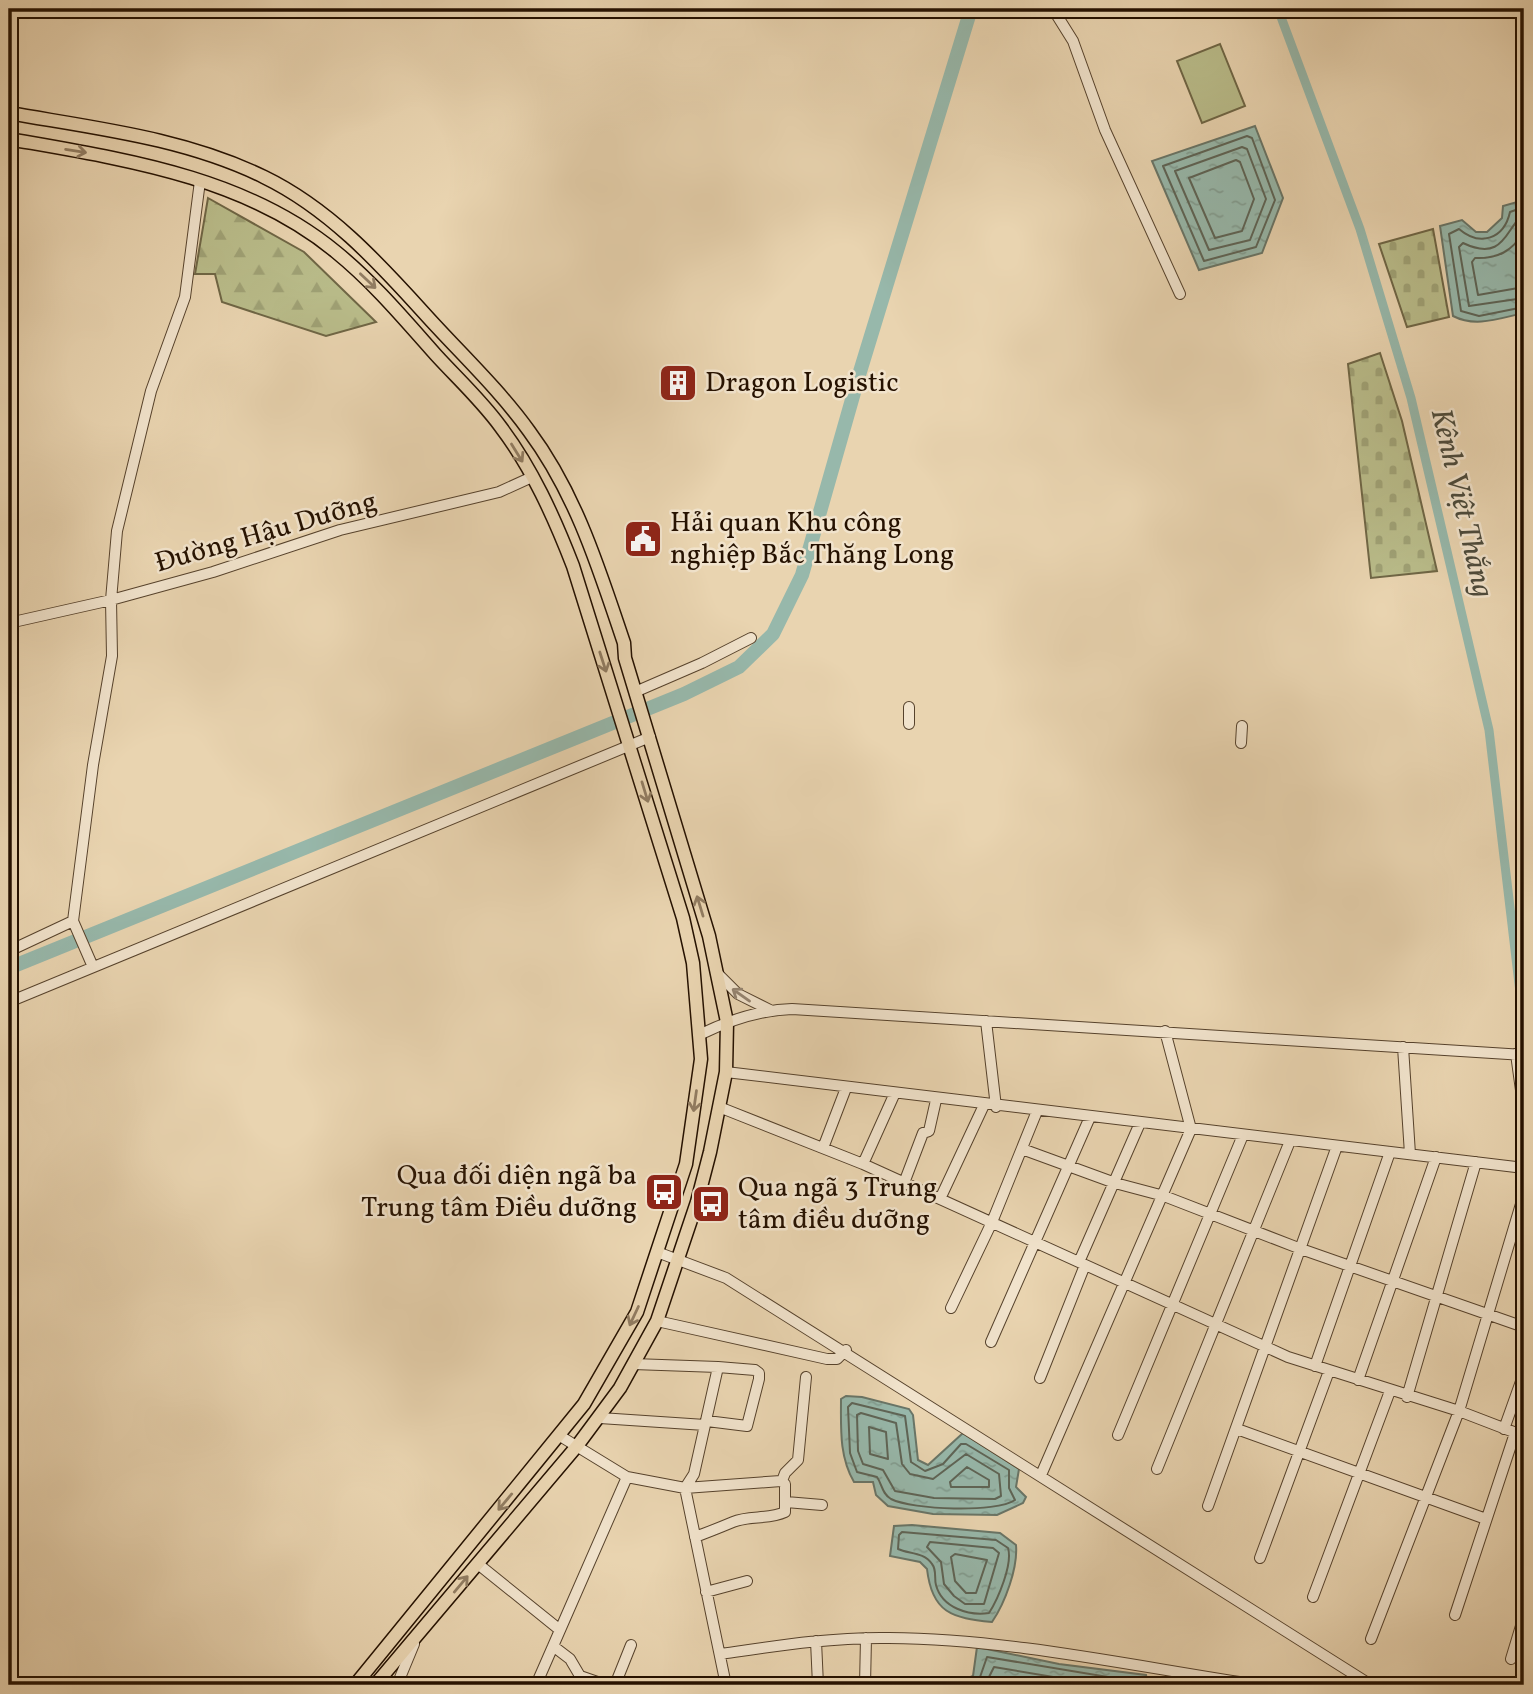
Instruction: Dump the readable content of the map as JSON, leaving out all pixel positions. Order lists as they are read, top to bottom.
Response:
{
  "streets": {
    "street": ["Đường Hậu Dưỡng"]
  },
  "water": ["Kênh Việt Thắng"],
  "places": {
    "building": ["Dragon Logistic"],
    "public building": ["Hải quan Khu công nghiệp Bắc Thăng Long"],
    "bus stop": ["Qua đối diện ngã ba Trung tâm Điều dưỡng", "Qua ngã 3 Trung tâm điều dưỡng"]
  }
}
